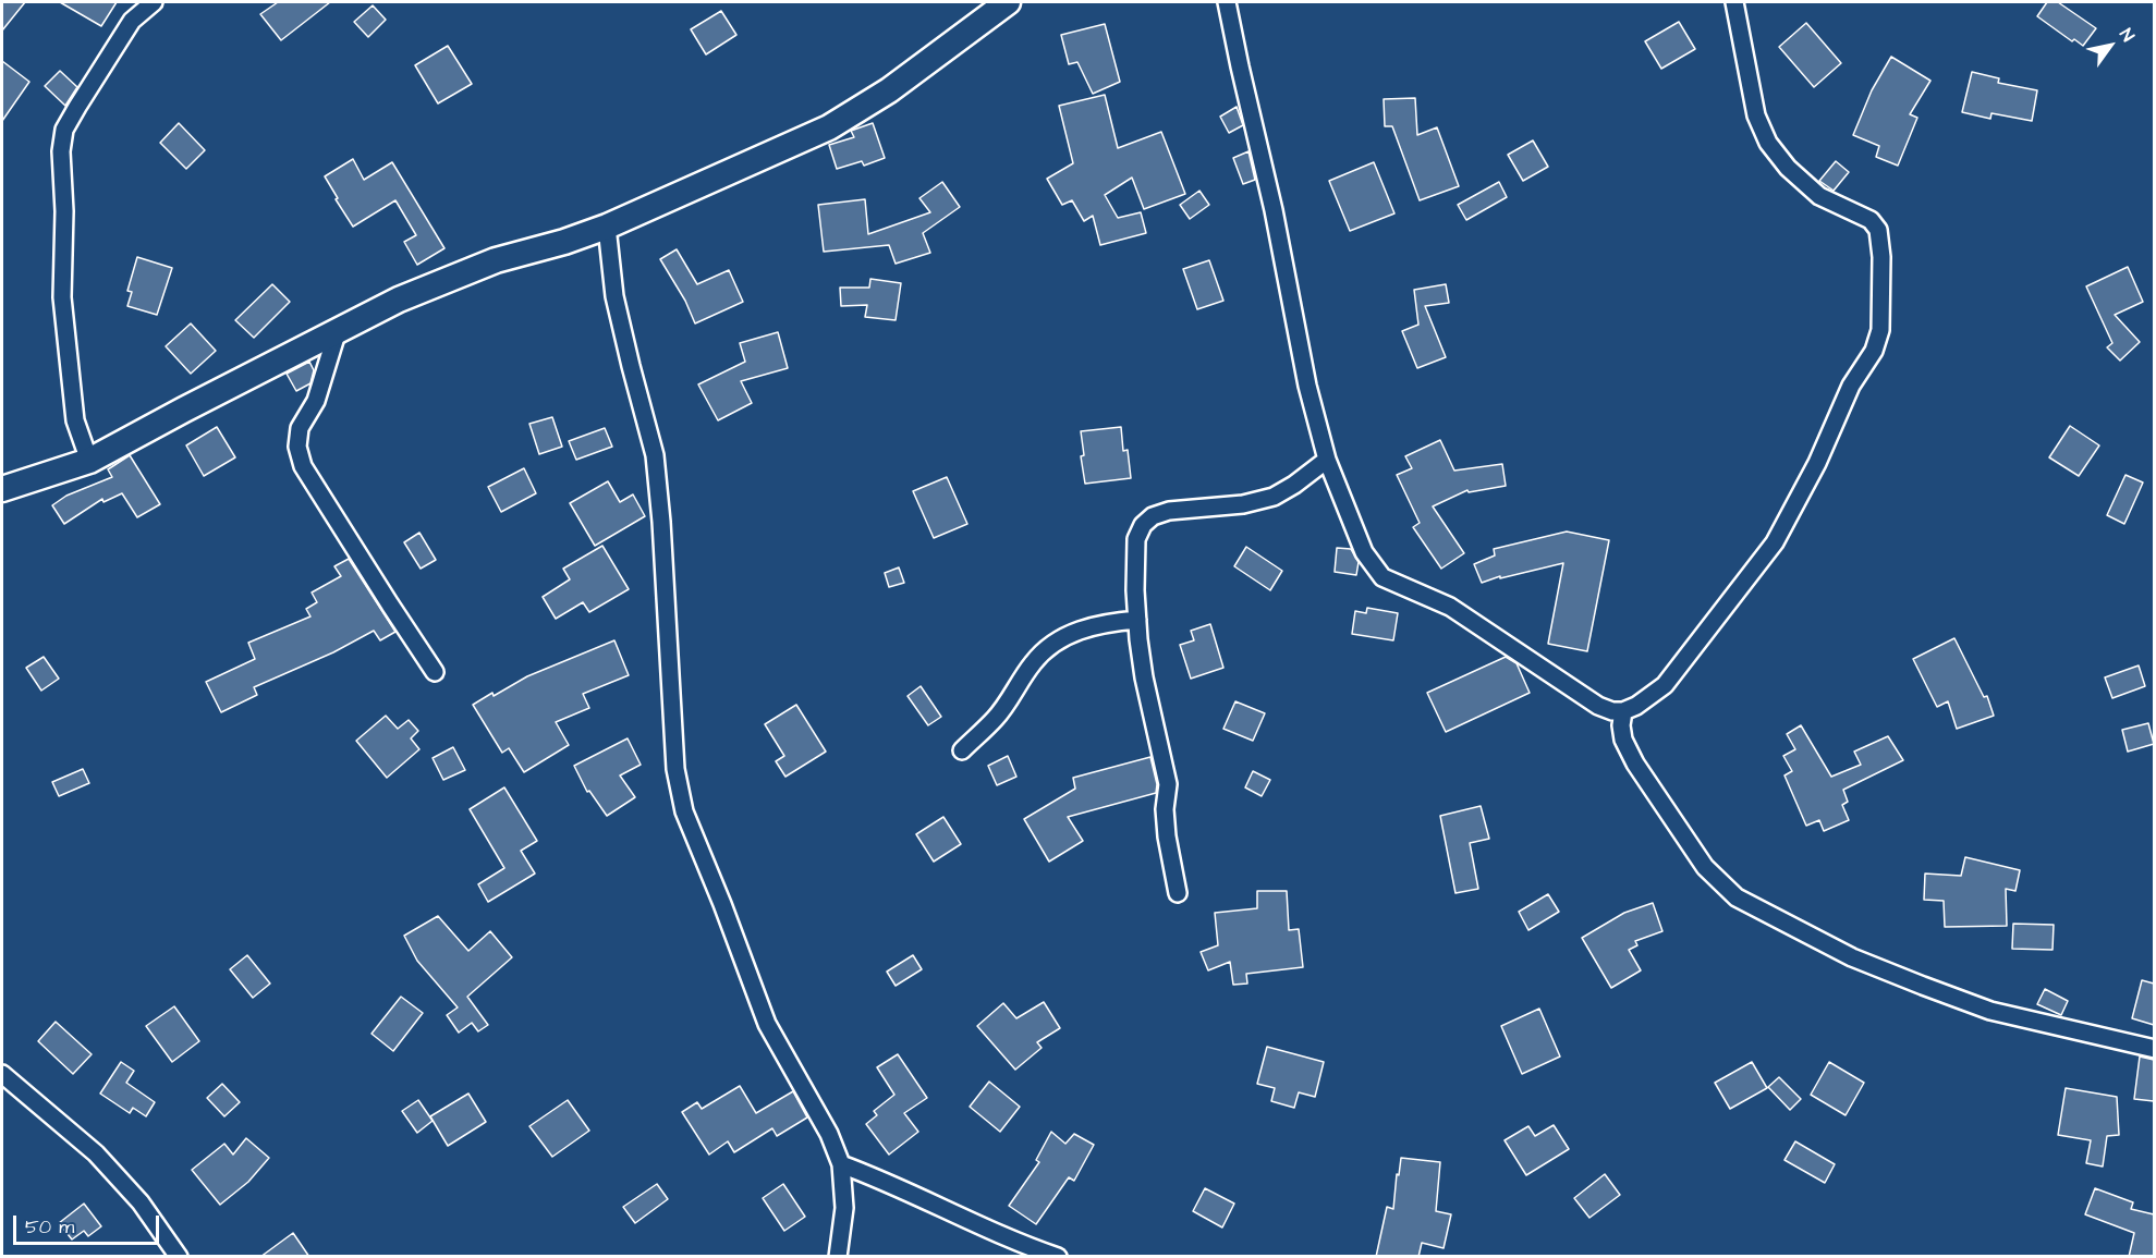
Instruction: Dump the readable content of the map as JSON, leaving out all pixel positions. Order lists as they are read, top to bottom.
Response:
{
  "scale_bar": "50 m",
  "north": "top right"
}
